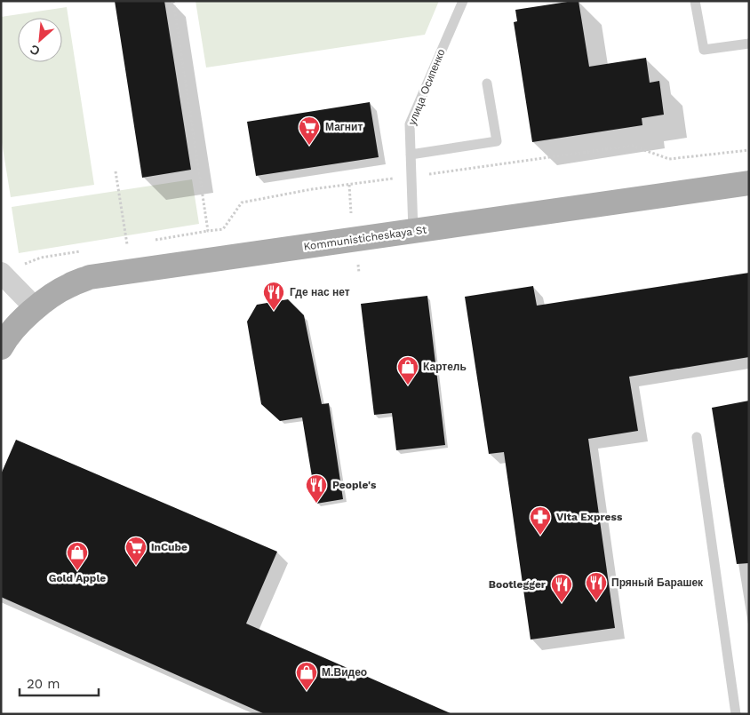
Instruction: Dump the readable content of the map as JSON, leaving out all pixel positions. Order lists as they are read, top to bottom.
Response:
{
  "streets": {
    "main road": ["Kommunisticheskaya St"],
    "lane": ["улица Осипенко"]
  },
  "crossings": [
    ["улица Осипенко", "Kommunisticheskaya St"]
  ],
  "places": {
    "supermarket": ["Магнит", "inCube"],
    "restaurant": [
      "Где нас нет",
      "People's",
      "Пряный Барашек",
      "Bootlegger"
    ],
    "shop": ["Картель", "Gold Apple", "М.Видео"],
    "pharmacy": ["Vita Express"]
  },
  "scale_bar": "20 m",
  "north": "bottom left"
}
